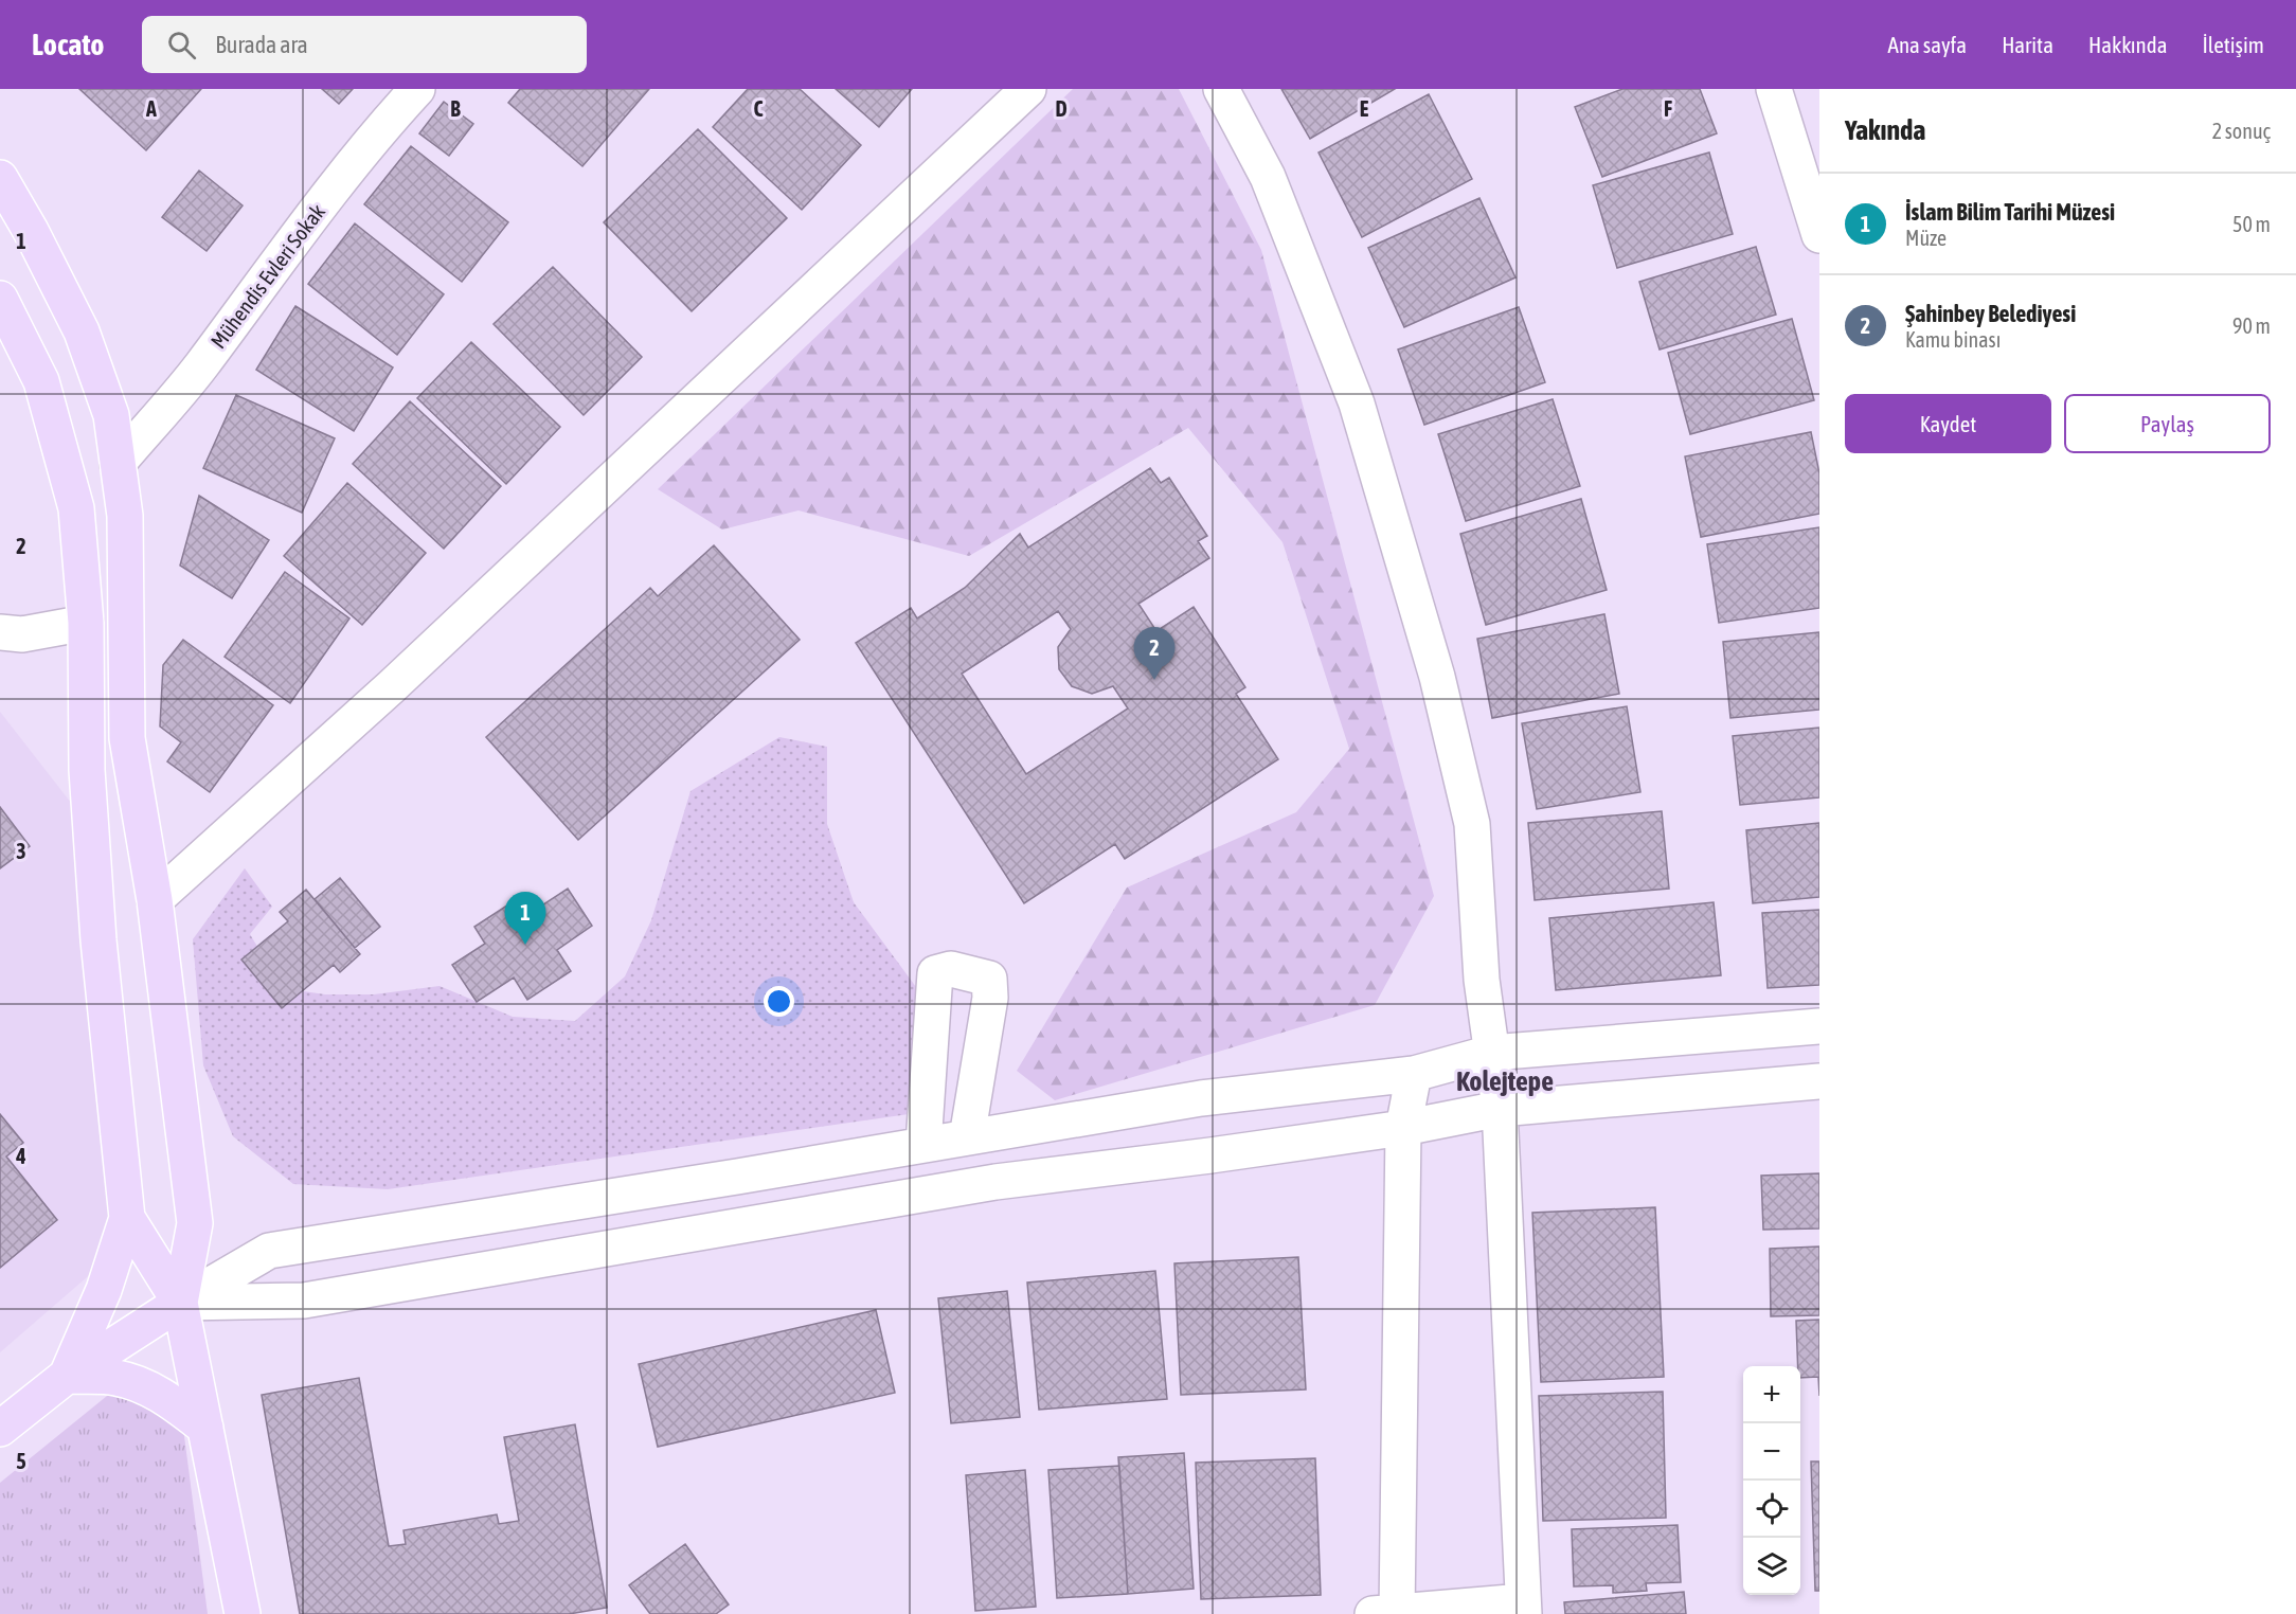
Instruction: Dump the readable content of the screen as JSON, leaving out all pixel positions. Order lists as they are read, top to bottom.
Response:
{
  "streets": {
    "street": ["Mühendis Evleri Sokak"]
  },
  "districts": ["Kolejtepe"],
  "page": {
    "header": "Locato",
    "search": "Burada ara",
    "nav": [
      "Ana sayfa",
      "Harita",
      "Hakkında",
      "İletişim"
    ],
    "heading": ["Yakında", "2 sonuç"],
    "list": [
      {
        "mark": "1",
        "name": "İslam Bilim Tarihi Müzesi",
        "note": "Müze",
        "value": "50 m"
      },
      {
        "mark": "2",
        "name": "Şahinbey Belediyesi",
        "note": "Kamu binası",
        "value": "90 m"
      }
    ],
    "buttons": ["Kaydet", "Paylaş"],
    "pins": ["2", "1"],
    "map_buttons": ["+", "−"]
  },
  "grid": {
    "columns": [
      "A",
      "B",
      "C",
      "D",
      "E",
      "F"
    ],
    "rows": [
      "1",
      "2",
      "3",
      "4",
      "5"
    ]
  }
}
